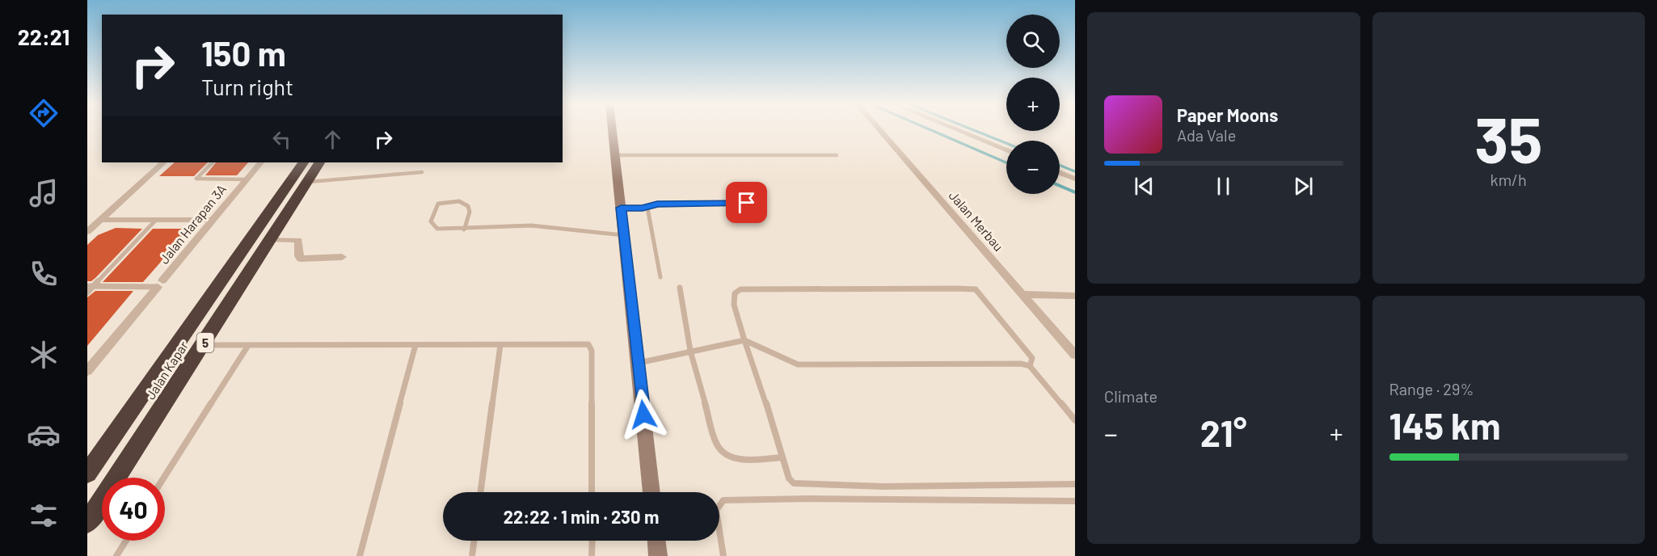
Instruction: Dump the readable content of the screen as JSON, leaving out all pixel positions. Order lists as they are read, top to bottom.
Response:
{
  "streets": {
    "highway": ["5", "Jalan Kapar"],
    "street": ["Jalan Merbau", "Jalan Harapan 3A"]
  },
  "page": {
    "tabs": "22:21",
    "tile": [
      ["35", "km/h"],
      "Climate",
      ["Range · 29%", "145 km"]
    ],
    "map_buttons": ["+", "−"],
    "turn": ["150 m", "Turn right"],
    "song": ["Paper Moons", "Ada Vale"],
    "heat": ["−", "21°", "+"],
    "limit": "40",
    "trip": "22:22 · 1 min · 230 m"
  }
}
